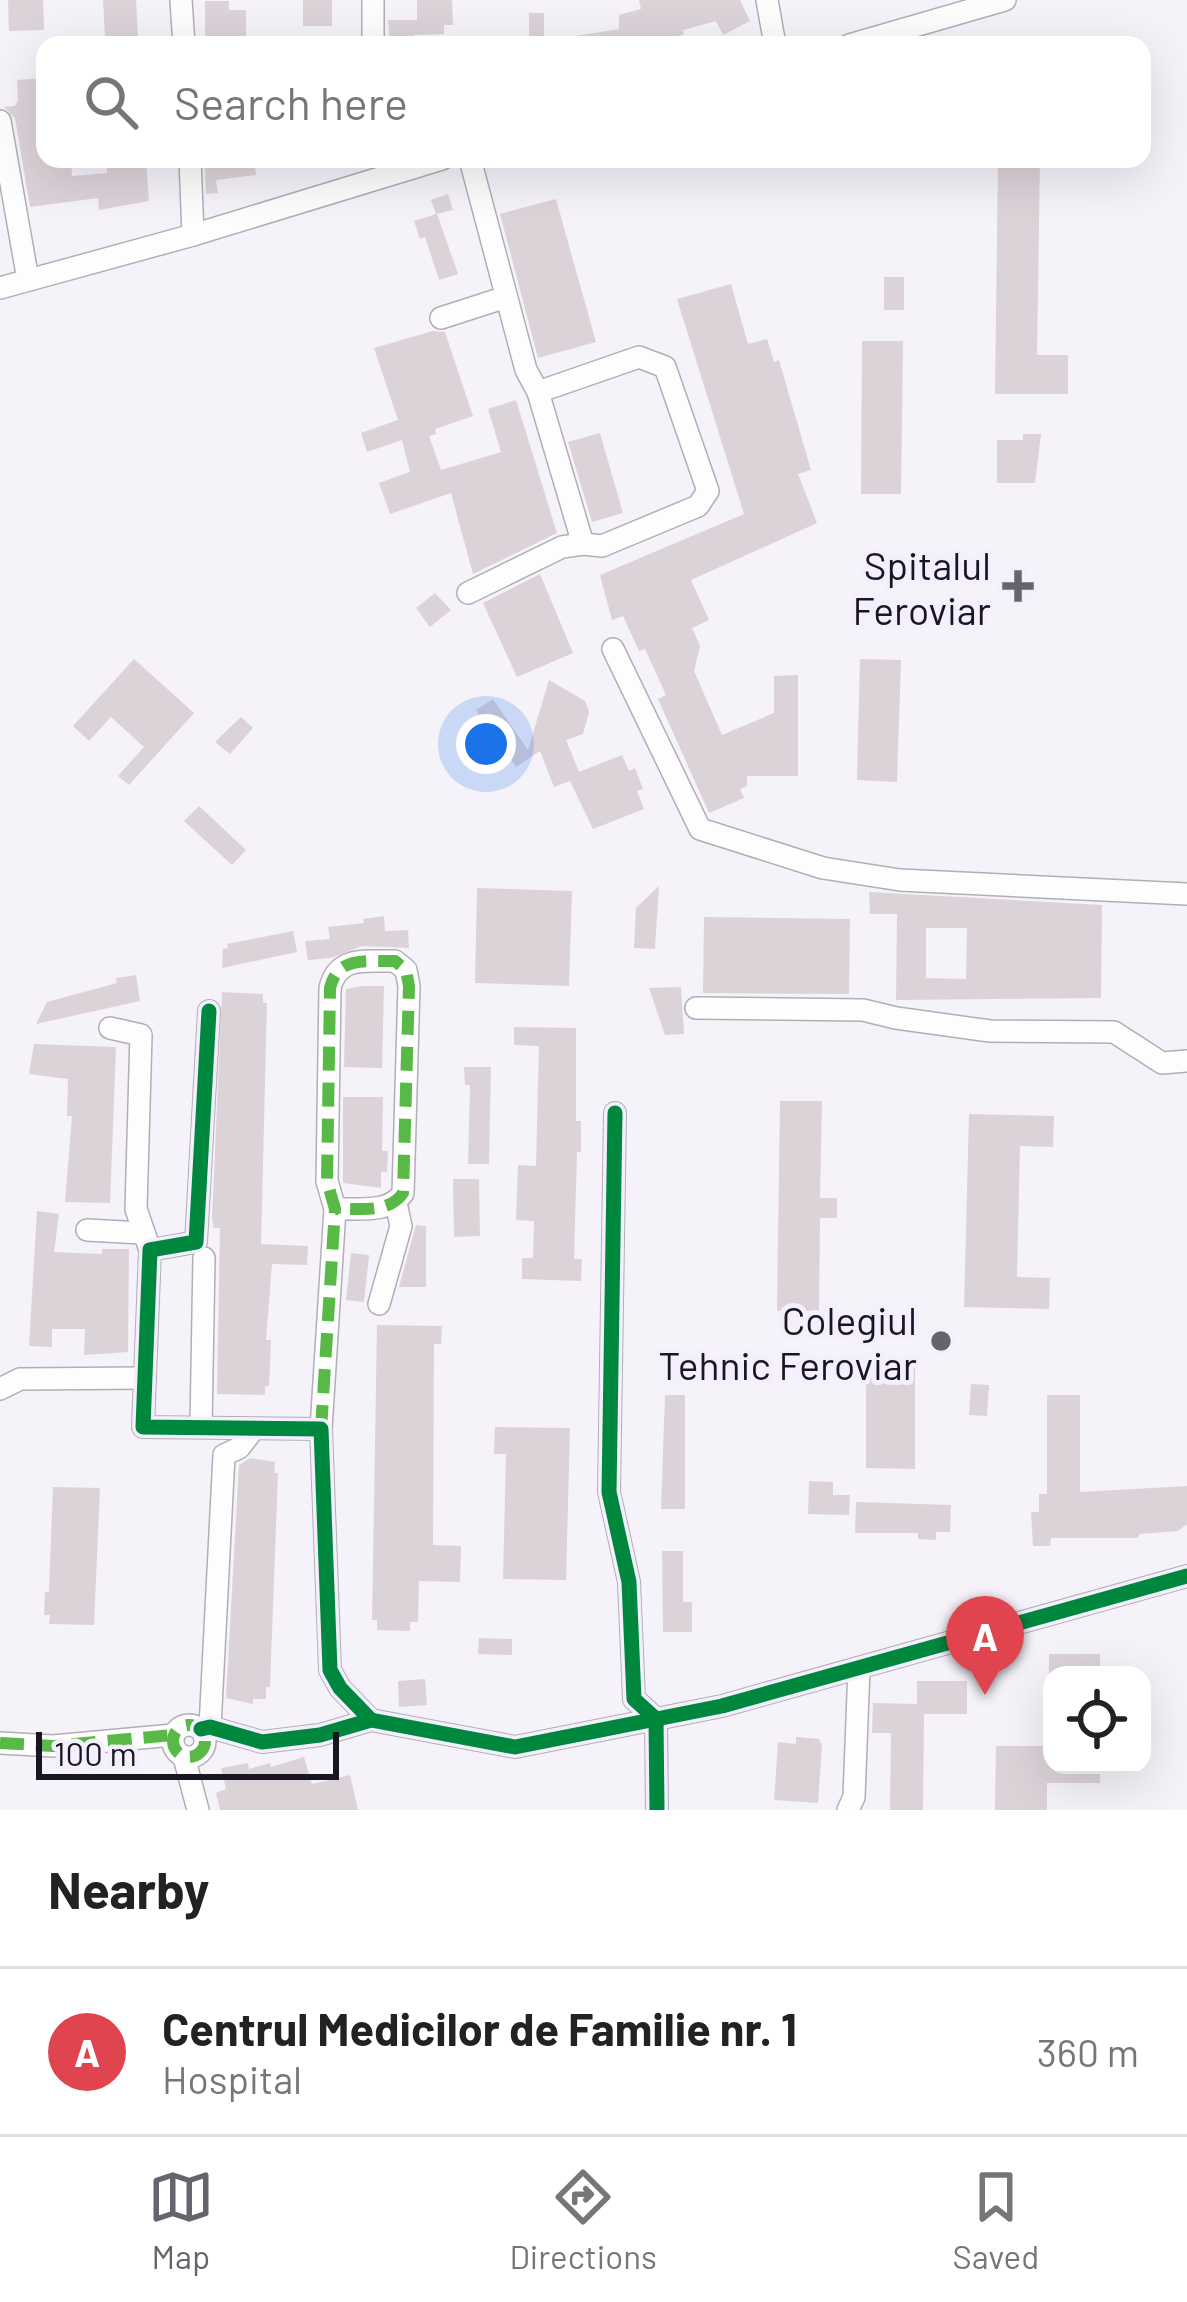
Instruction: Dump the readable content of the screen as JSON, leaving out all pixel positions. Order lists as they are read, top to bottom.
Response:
{
  "places": {
    "health": ["Spitalul Feroviar"],
    "other": ["Colegiul Tehnic Feroviar"]
  },
  "scale_bar": "100 m",
  "page": {
    "search": "Search here",
    "pins": "A",
    "scale": "100 m",
    "heading": "Nearby",
    "list": [
      {
        "mark": "A",
        "name": "Centrul Medicilor de Familie nr. 1",
        "note": "Hospital",
        "value": "360 m"
      }
    ],
    "nav": ["Map", "Directions", "Saved"]
  }
}
